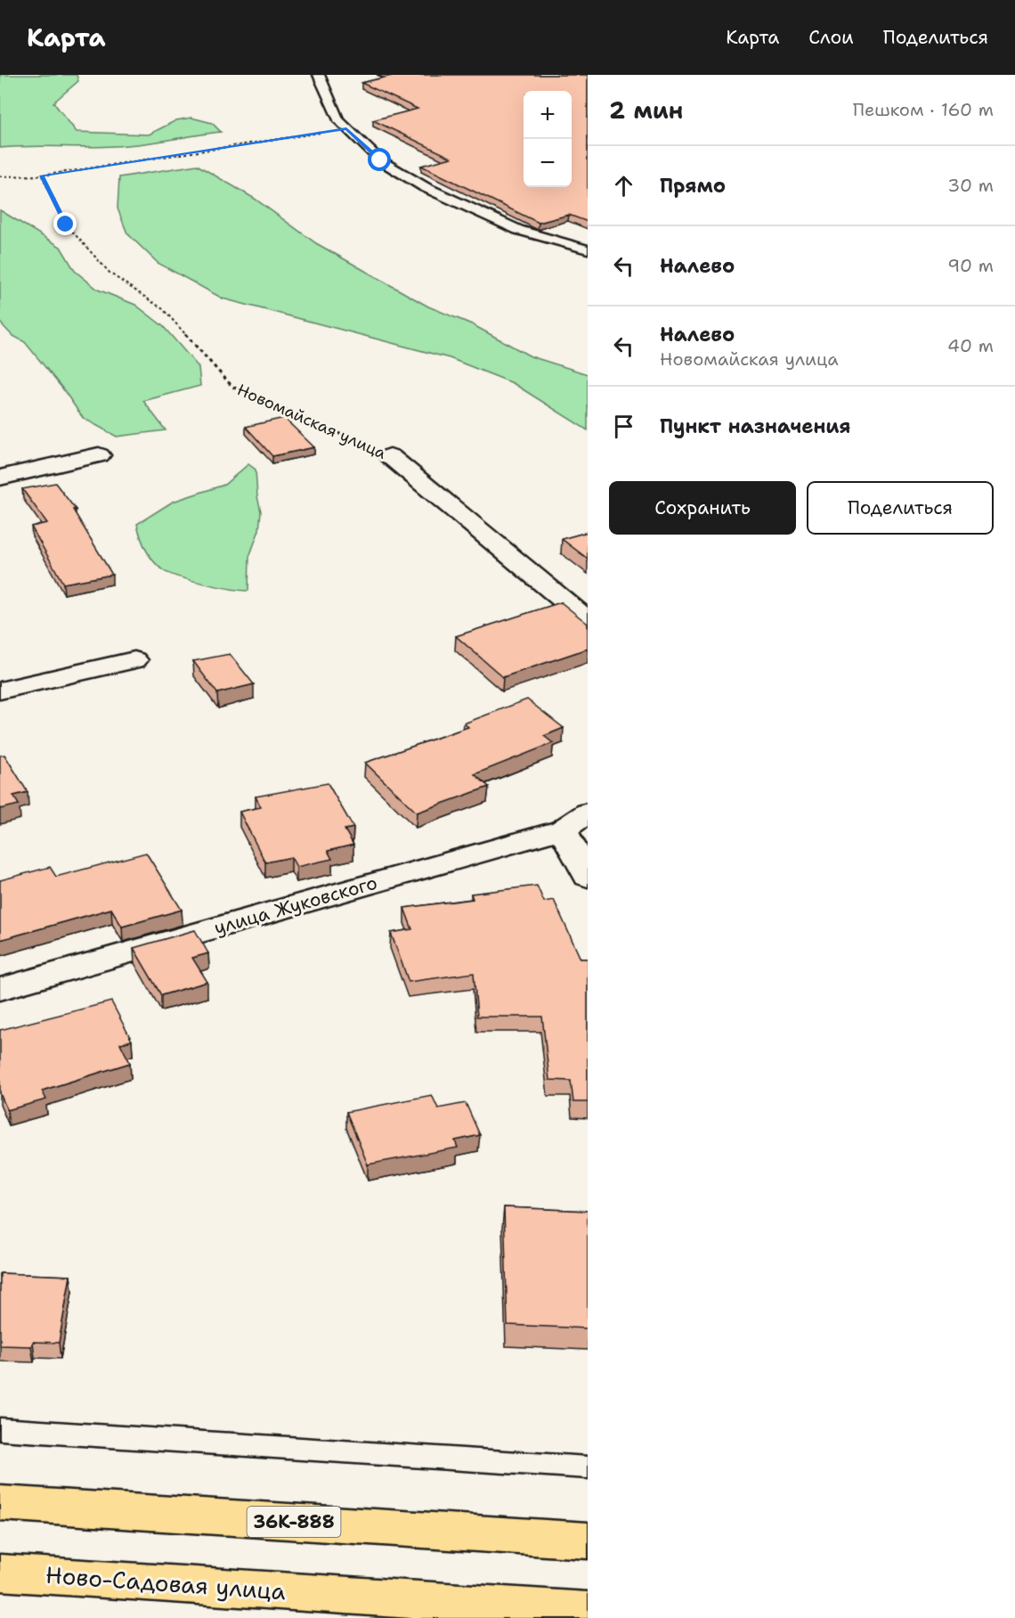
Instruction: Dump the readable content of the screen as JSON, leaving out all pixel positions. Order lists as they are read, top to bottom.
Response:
{
  "streets": {
    "main road": ["36К-888", "Ново-Садовая улица"],
    "street": ["Новомайская улица", "улица Жуковского"]
  },
  "page": {
    "header": "Карта",
    "nav": ["Карта", "Слои", "Поделиться"],
    "heading": ["2 мин", "Пешком · 160 m"],
    "map_buttons": ["+", "−"],
    "list": [
      ["Прямо", "30 m"],
      ["Налево", "90 m"],
      ["Налево", "Новомайская улица", "40 m"],
      "Пункт назначения"
    ],
    "buttons": ["Сохранить", "Поделиться"]
  }
}
